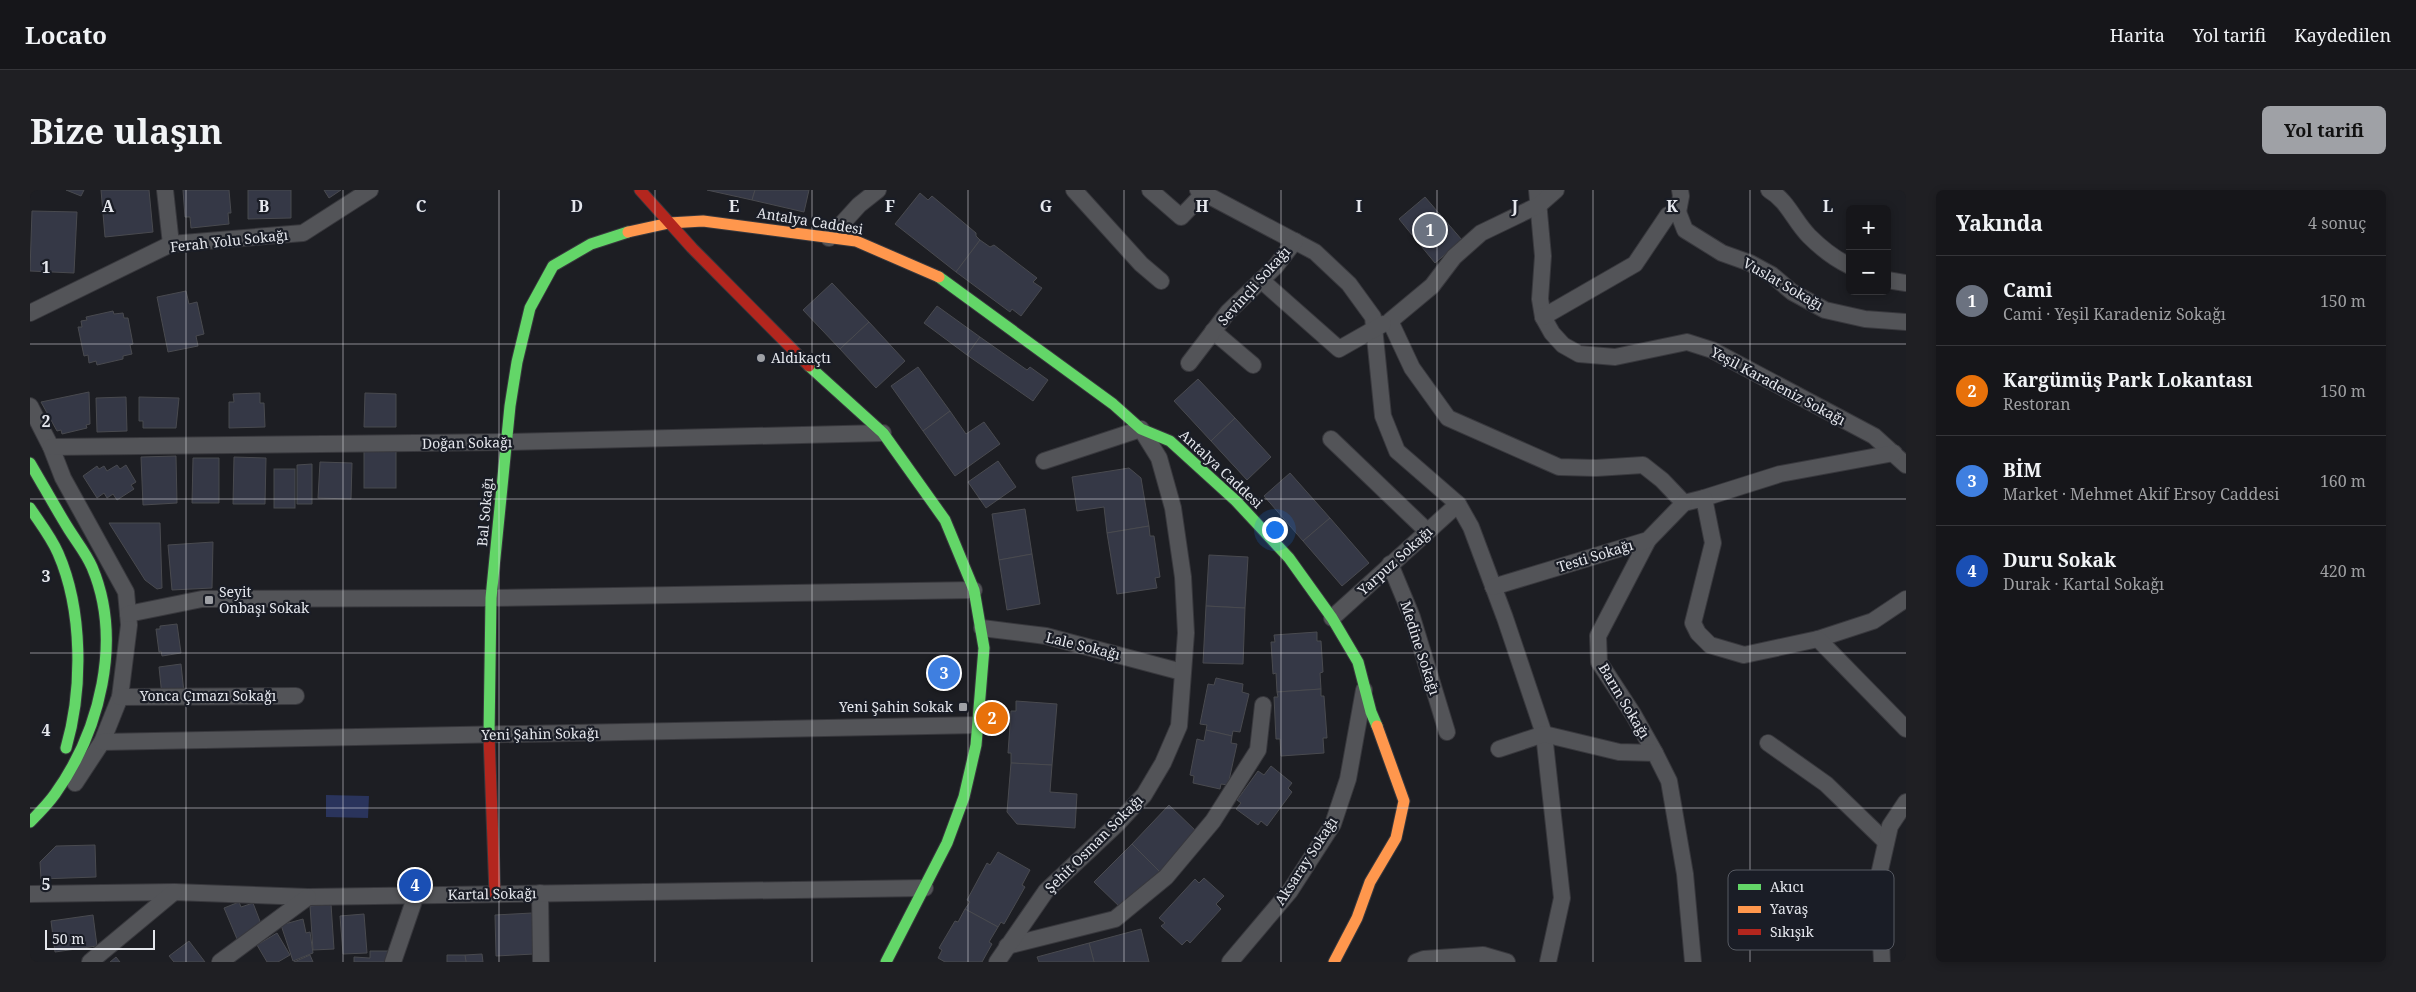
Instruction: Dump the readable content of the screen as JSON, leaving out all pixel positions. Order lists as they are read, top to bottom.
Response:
{
  "streets": {
    "street": [
      "Antalya Caddesi",
      "Ferah Yolu Sokağı",
      "Vuslat Sokağı",
      "Sevinçli Sokağı",
      "Yeşil Karadeniz Sokağı",
      "Doğan Sokağı",
      "Bal Sokağı",
      "Testi Sokağı",
      "Yarpuz Sokağı",
      "Lale Sokağı",
      "Medine Sokağı",
      "Yonca Çımazı Sokağı",
      "Barın Sokağı",
      "Yeni Şahin Sokağı",
      "Şehit Osman Sokağı",
      "Aksaray Sokağı",
      "Kartal Sokağı"
    ]
  },
  "crossings": [
    ["Antalya Caddesi", "Bal Sokağı"],
    ["Antalya Caddesi", "Yarpuz Sokağı"],
    ["Antalya Caddesi", "Şehit Osman Sokağı"],
    ["Antalya Caddesi", "Aksaray Sokağı"],
    ["Doğan Sokağı", "Bal Sokağı"],
    ["Bal Sokağı", "Yeni Şahin Sokağı"],
    ["Bal Sokağı", "Kartal Sokağı"],
    ["Testi Sokağı", "Barın Sokağı"],
    ["Yarpuz Sokağı", "Medine Sokağı"],
    ["Lale Sokağı", "Şehit Osman Sokağı"]
  ],
  "places": {
    "other": ["Aldıkaçtı"],
    "transit": ["Seyit Onbaşı Sokak", "Yeni Şahin Sokak"]
  },
  "legend": ["Akıcı", "Yavaş", "Sıkışık"],
  "scale_bar": "50 m",
  "page": {
    "header": "Locato",
    "nav": ["Harita", "Yol tarifi", "Kaydedilen"],
    "buttons": "Yol tarifi",
    "title": "Bize ulaşın",
    "heading": ["Yakında", "4 sonuç"],
    "map_buttons": ["+", "−"],
    "pins": [
      "1",
      "3",
      "2",
      "4"
    ],
    "list": [
      {
        "mark": "1",
        "name": "Cami",
        "note": "Cami · Yeşil Karadeniz Sokağı",
        "value": "150 m"
      },
      {
        "mark": "2",
        "name": "Kargümüş Park Lokantası",
        "note": "Restoran",
        "value": "150 m"
      },
      {
        "mark": "3",
        "name": "BİM",
        "note": "Market · Mehmet Akif Ersoy Caddesi",
        "value": "160 m"
      },
      {
        "mark": "4",
        "name": "Duru Sokak",
        "note": "Durak · Kartal Sokağı",
        "value": "420 m"
      }
    ],
    "scale": "50 m"
  },
  "grid": {
    "columns": [
      "A",
      "B",
      "C",
      "D",
      "E",
      "F",
      "G",
      "H",
      "I",
      "J",
      "K",
      "L"
    ],
    "rows": [
      "1",
      "2",
      "3",
      "4",
      "5"
    ]
  }
}
